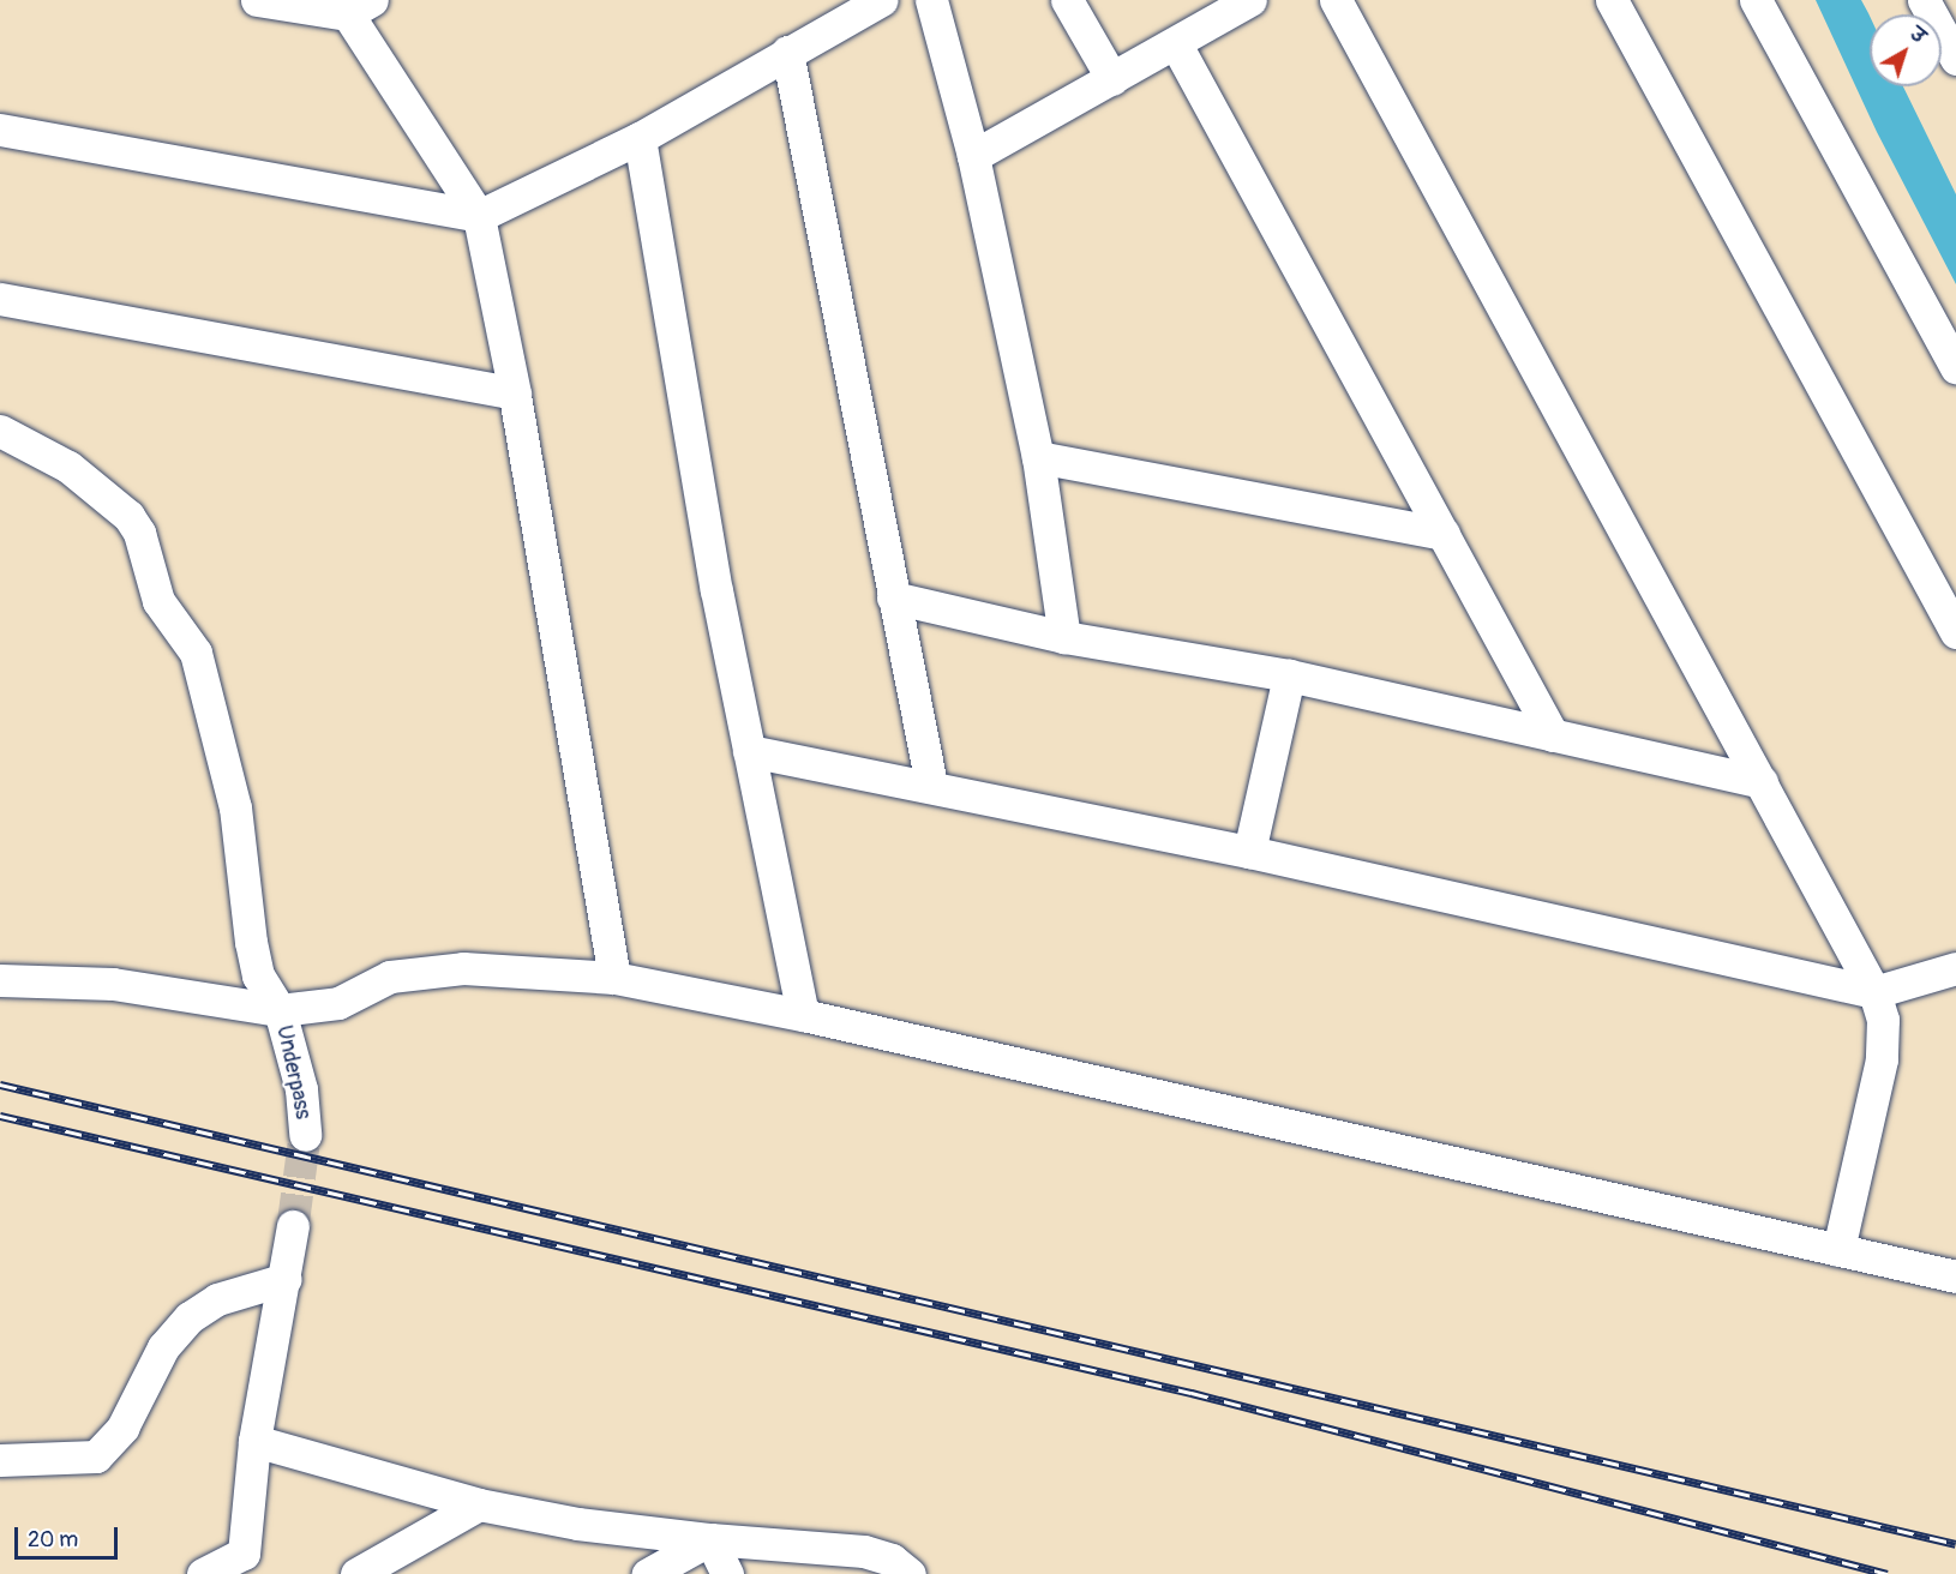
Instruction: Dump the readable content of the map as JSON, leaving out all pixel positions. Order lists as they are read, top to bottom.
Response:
{
  "streets": {
    "street": ["Underpass"]
  },
  "scale_bar": "20 m",
  "north": "top right"
}
